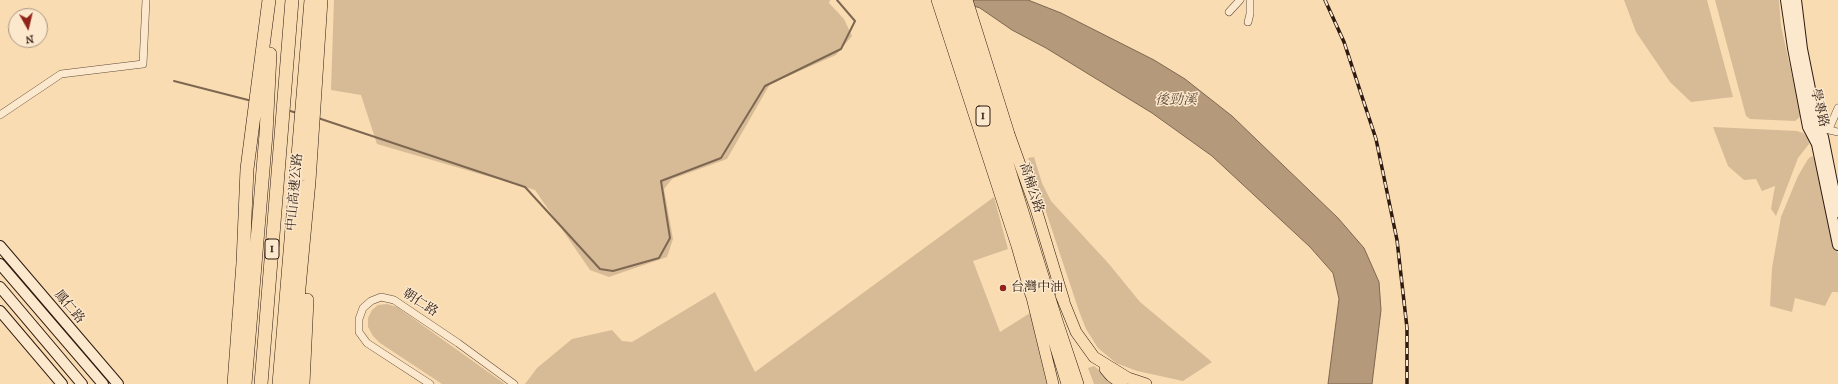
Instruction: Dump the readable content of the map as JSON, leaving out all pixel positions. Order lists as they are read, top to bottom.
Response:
{
  "streets": {
    "highway": ["1", "中山高速公路"],
    "main road": ["學專路", "高楠公路", "鳳仁路"],
    "street": ["朝仁路"]
  },
  "water": ["後勁溪"],
  "places": ["台灣中油"],
  "north": "bottom"
}
